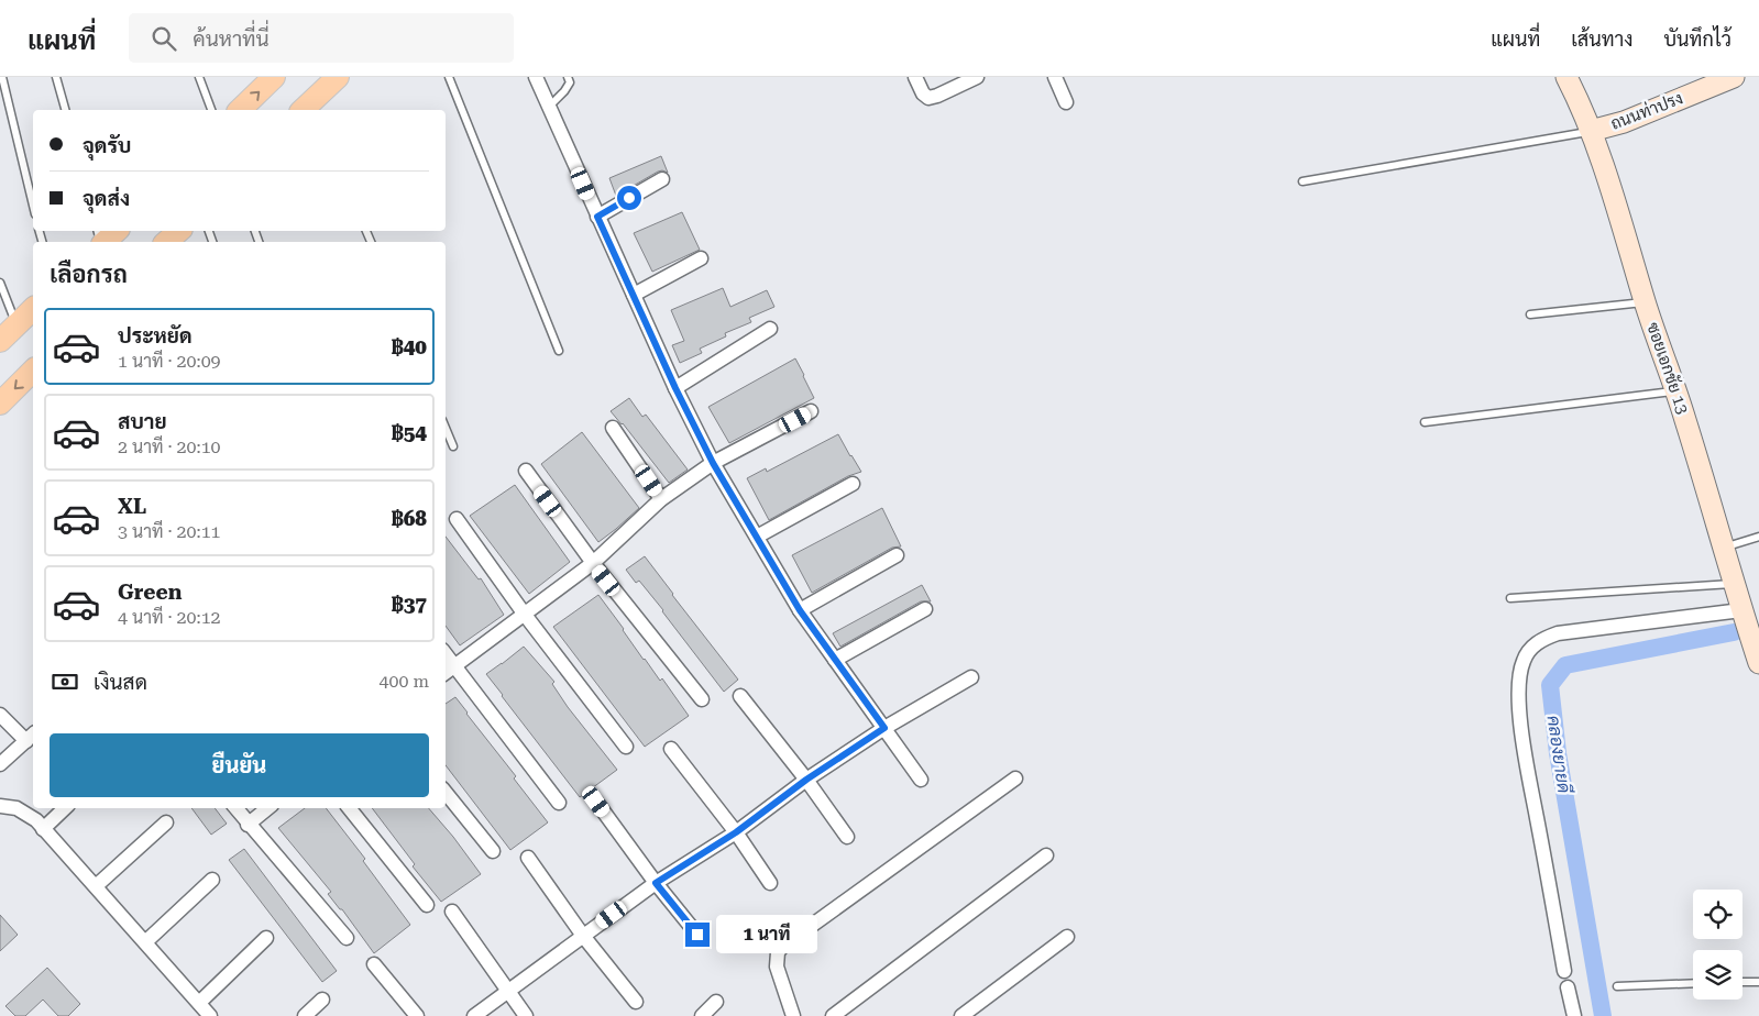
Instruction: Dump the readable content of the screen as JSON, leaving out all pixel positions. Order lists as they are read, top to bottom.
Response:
{
  "streets": {
    "street": ["ถนนท่าปรง", "ซอยเอกชัย 13"]
  },
  "crossings": [
    ["ถนนท่าปรง", "ซอยเอกชัย 13"]
  ],
  "water": ["คลองยายดี"],
  "page": {
    "header": "แผนที่",
    "search": "ค้นหาที่นี่",
    "nav": ["แผนที่", "เส้นทาง", "บันทึกไว้"],
    "banner": ["จุดรับ", "จุดส่ง"],
    "heading": "เลือกรถ",
    "list": [
      {
        "name": "ประหยัด",
        "note": "1 นาที · 20:09",
        "value": "฿40"
      },
      {
        "name": "สบาย",
        "note": "2 นาที · 20:10",
        "value": "฿54"
      },
      {
        "name": "XL",
        "note": "3 นาที · 20:11",
        "value": "฿68"
      },
      {
        "name": "Green",
        "note": "4 นาที · 20:12",
        "value": "฿37"
      }
    ],
    "pay": ["เงินสด", "400 m"],
    "buttons": "ยืนยัน",
    "bubble": "1 นาที"
  }
}
